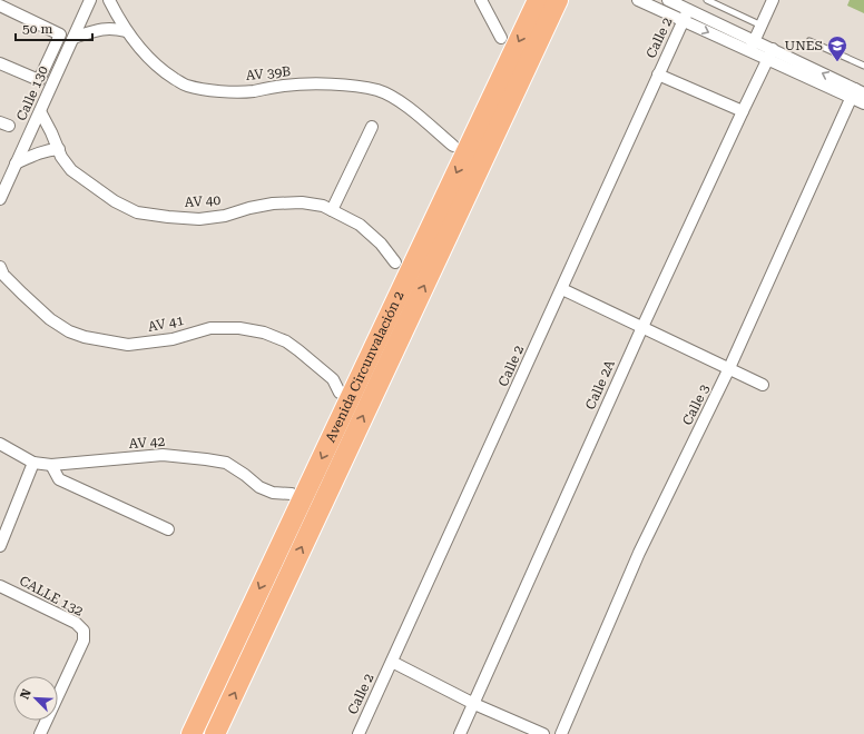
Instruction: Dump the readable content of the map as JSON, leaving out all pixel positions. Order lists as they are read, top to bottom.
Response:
{
  "streets": {
    "highway": ["Avenida Circunvalación 2"],
    "street": [
      "Calle 2",
      "AV 39B",
      "Calle 130",
      "AV 40",
      "AV 41",
      "Calle 2A",
      "Calle 3",
      "AV 42",
      "CALLE 132"
    ]
  },
  "crossings": [
    ["Calle 130", "AV 40"]
  ],
  "places": {
    "school or university": ["UNES"]
  },
  "scale_bar": "50 m",
  "north": "top left"
}
